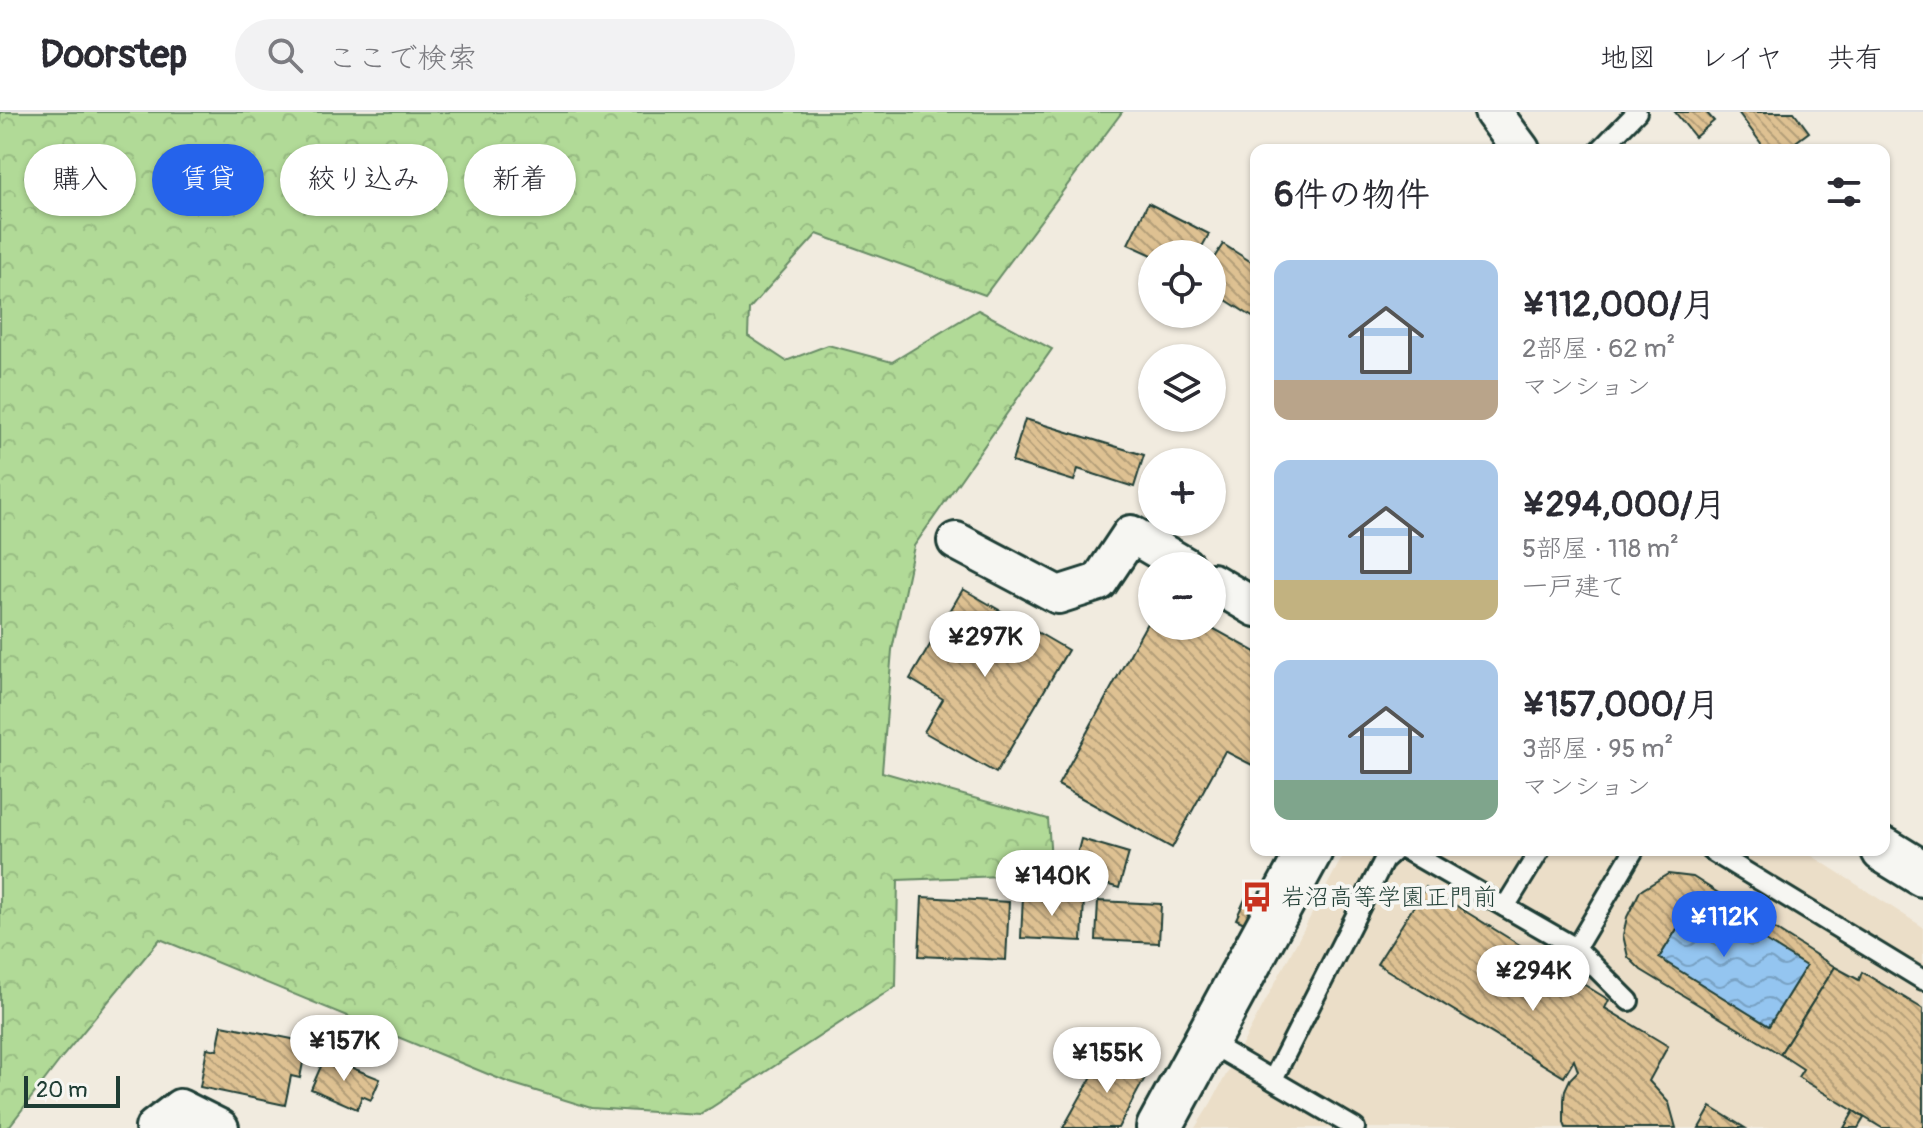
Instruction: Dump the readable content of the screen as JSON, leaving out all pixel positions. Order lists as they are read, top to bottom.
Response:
{
  "places": {
    "bus stop": ["岩沼高等学園正門前"]
  },
  "scale_bar": "20 m",
  "page": {
    "header": "Doorstep",
    "search": "ここで検索",
    "nav": ["地図", "レイヤ", "共有"],
    "chip": [
      "購入",
      "賃貸",
      "絞り込み",
      "新着"
    ],
    "heading": "6件の物件",
    "map_buttons": ["+", "−"],
    "list": [
      {
        "name": "¥112,000/月",
        "note": "2部屋 · 62 m² · マンション"
      },
      {
        "name": "¥294,000/月",
        "note": "5部屋 · 118 m² · 一戸建て"
      },
      {
        "name": "¥157,000/月",
        "note": "3部屋 · 95 m² · マンション"
      }
    ],
    "price": [
      "¥297K",
      "¥140K",
      "¥112K",
      "¥294K",
      "¥157K",
      "¥155K"
    ],
    "scale": "20 m"
  }
}
